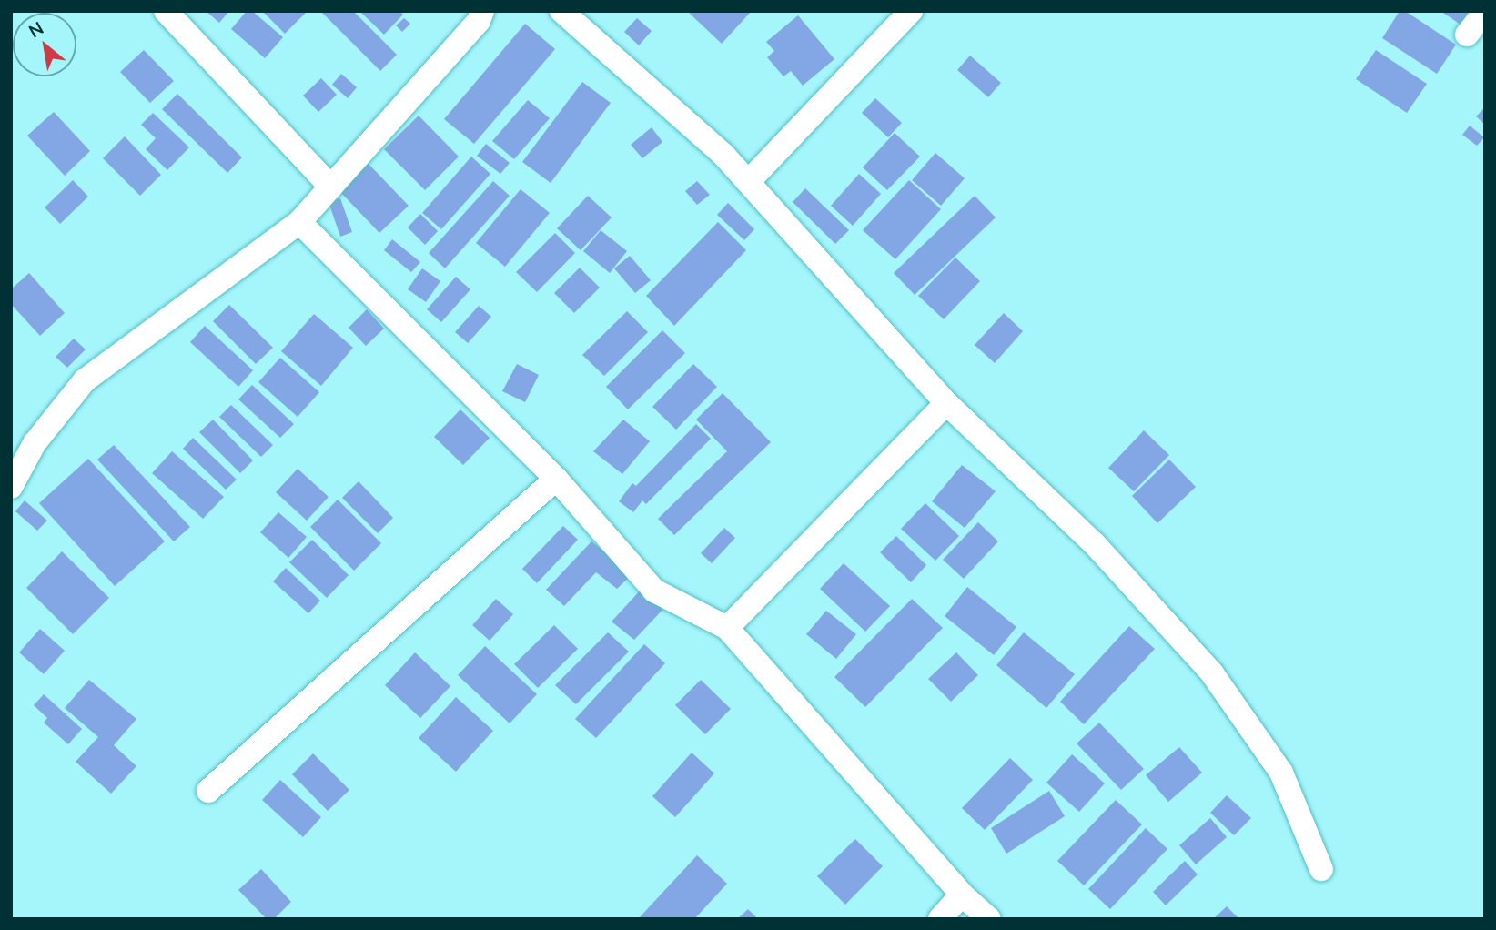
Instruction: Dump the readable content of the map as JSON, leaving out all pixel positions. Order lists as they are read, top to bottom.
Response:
{
  "north": "top left"
}
